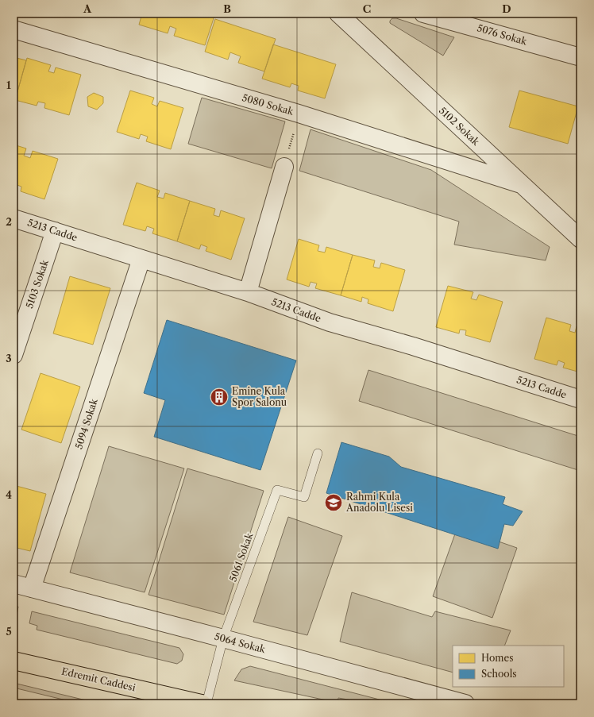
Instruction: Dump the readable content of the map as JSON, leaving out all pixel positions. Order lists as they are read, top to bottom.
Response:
{
  "streets": {
    "highway": ["Edremit Caddesi"],
    "street": [
      "5076 Sokak",
      "5080 Sokak",
      "5102 Sokak",
      "5213 Cadde",
      "5103 Sokak",
      "5094 Sokak",
      "5064 Sokak"
    ],
    "lane": ["5061 Sokak"]
  },
  "crossings": [
    ["5080 Sokak", "5102 Sokak"],
    ["5213 Cadde", "5103 Sokak"],
    ["5213 Cadde", "5094 Sokak"],
    ["5094 Sokak", "5064 Sokak"],
    ["5061 Sokak", "5064 Sokak"]
  ],
  "places": {
    "building": ["Emine Kula Spor Salonu"],
    "school or university": ["Rahmi Kula Anadolu Lisesi"]
  },
  "legend": ["Homes", "Schools"],
  "grid": {
    "columns": [
      "A",
      "B",
      "C",
      "D"
    ],
    "rows": [
      "1",
      "2",
      "3",
      "4",
      "5"
    ]
  }
}
